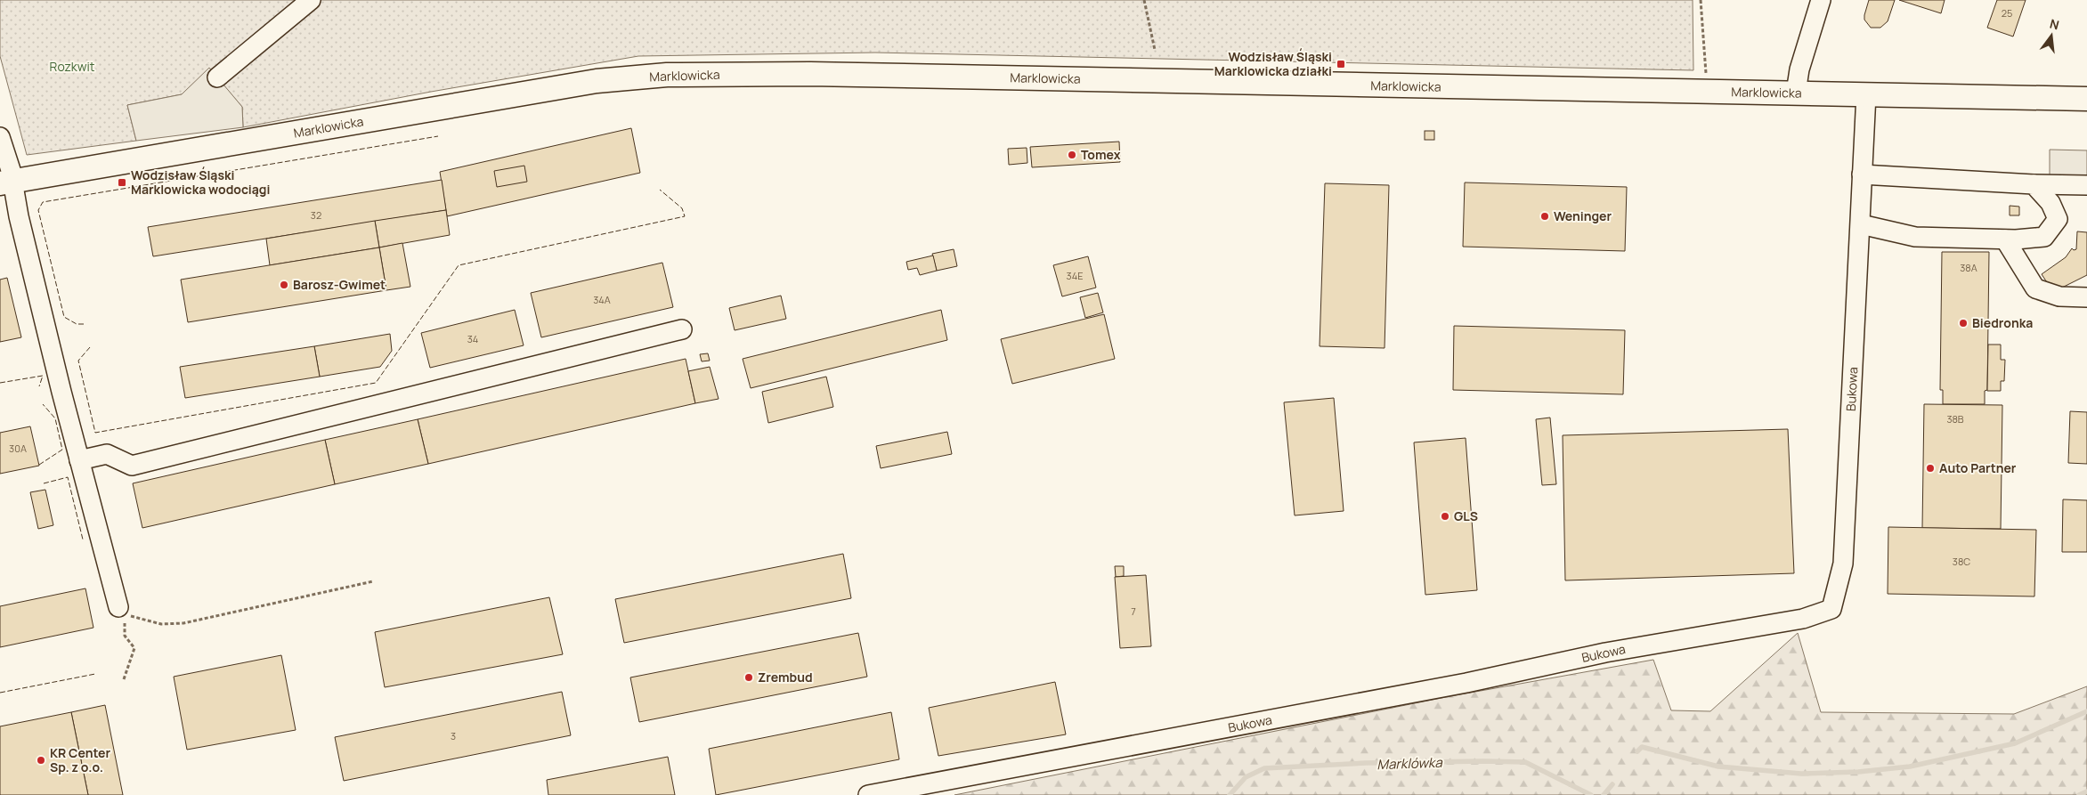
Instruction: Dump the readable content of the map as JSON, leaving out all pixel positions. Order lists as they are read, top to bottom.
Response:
{
  "streets": {
    "main road": ["Marklowicka"],
    "lane": ["Bukowa"]
  },
  "crossings": [
    ["Marklowicka", "Bukowa"]
  ],
  "water": ["Marklówka"],
  "parks": ["Rozkwit"],
  "places": {
    "transit": ["Wodzisław Śląski Marklowicka działki", "Wodzisław Śląski Marklowicka wodociągi"],
    "other": [
      "Tomex",
      "Weninger",
      "Barosz-Gwimet",
      "Biedronka",
      "Auto Partner",
      "GLS",
      "Zrembud",
      "KR Center Sp. z o.o."
    ]
  },
  "house_numbers": [
    "25",
    "32",
    "38A",
    "34E",
    "34A",
    "34",
    "38B",
    "30A",
    "38C",
    "7",
    "3"
  ],
  "north": "top"
}
